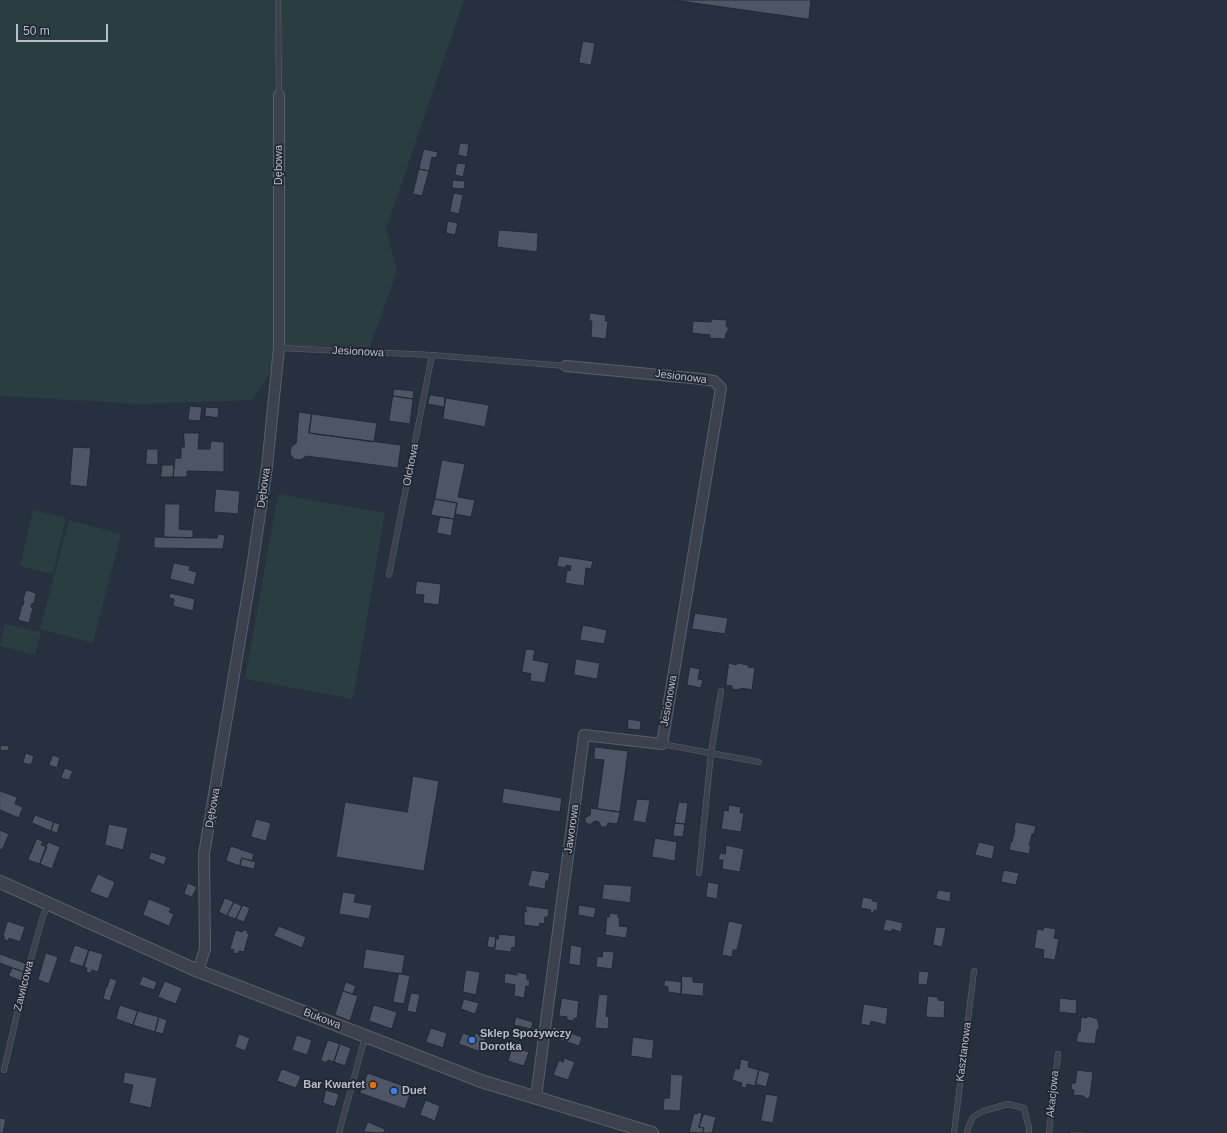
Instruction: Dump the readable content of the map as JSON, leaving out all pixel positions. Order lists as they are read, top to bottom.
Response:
{
  "streets": {
    "street": [
      "Dębowa",
      "Jesionowa",
      "Jaworowa",
      "Bukowa"
    ],
    "lane": [
      "Olchowa",
      "Zawilcowa",
      "Kasztanowa",
      "Akacjowa"
    ]
  },
  "crossings": [
    ["Dębowa", "Jesionowa"],
    ["Dębowa", "Bukowa"],
    ["Jesionowa", "Olchowa"],
    ["Jesionowa", "Jaworowa"],
    ["Jaworowa", "Bukowa"],
    ["Zawilcowa", "Bukowa"]
  ],
  "places": ["Sklep Spożywczy Dorotka", "Bar Kwartet", "Duet"],
  "scale_bar": "50 m"
}
